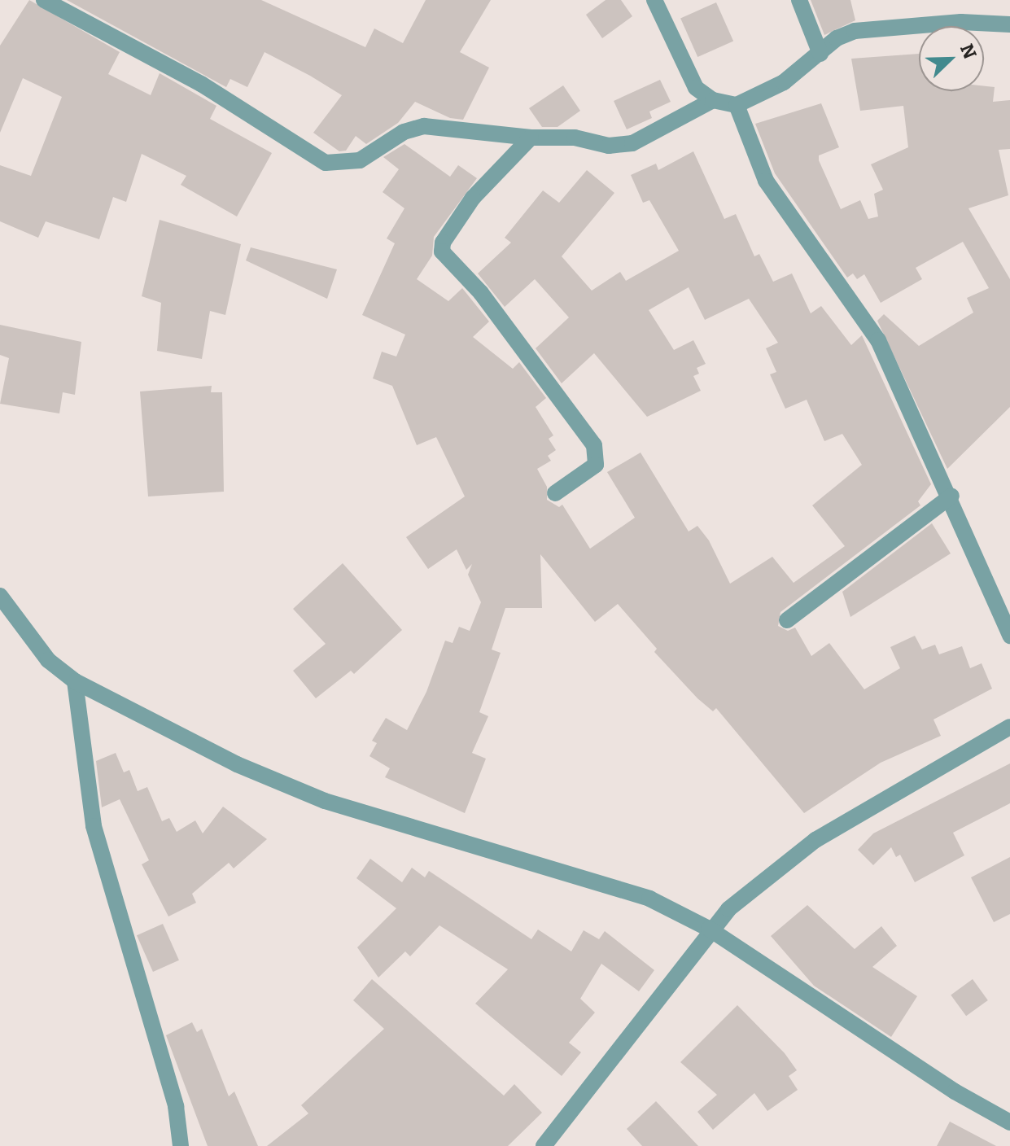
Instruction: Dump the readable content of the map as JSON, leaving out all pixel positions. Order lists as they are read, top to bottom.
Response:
{
  "north": "top right"
}
